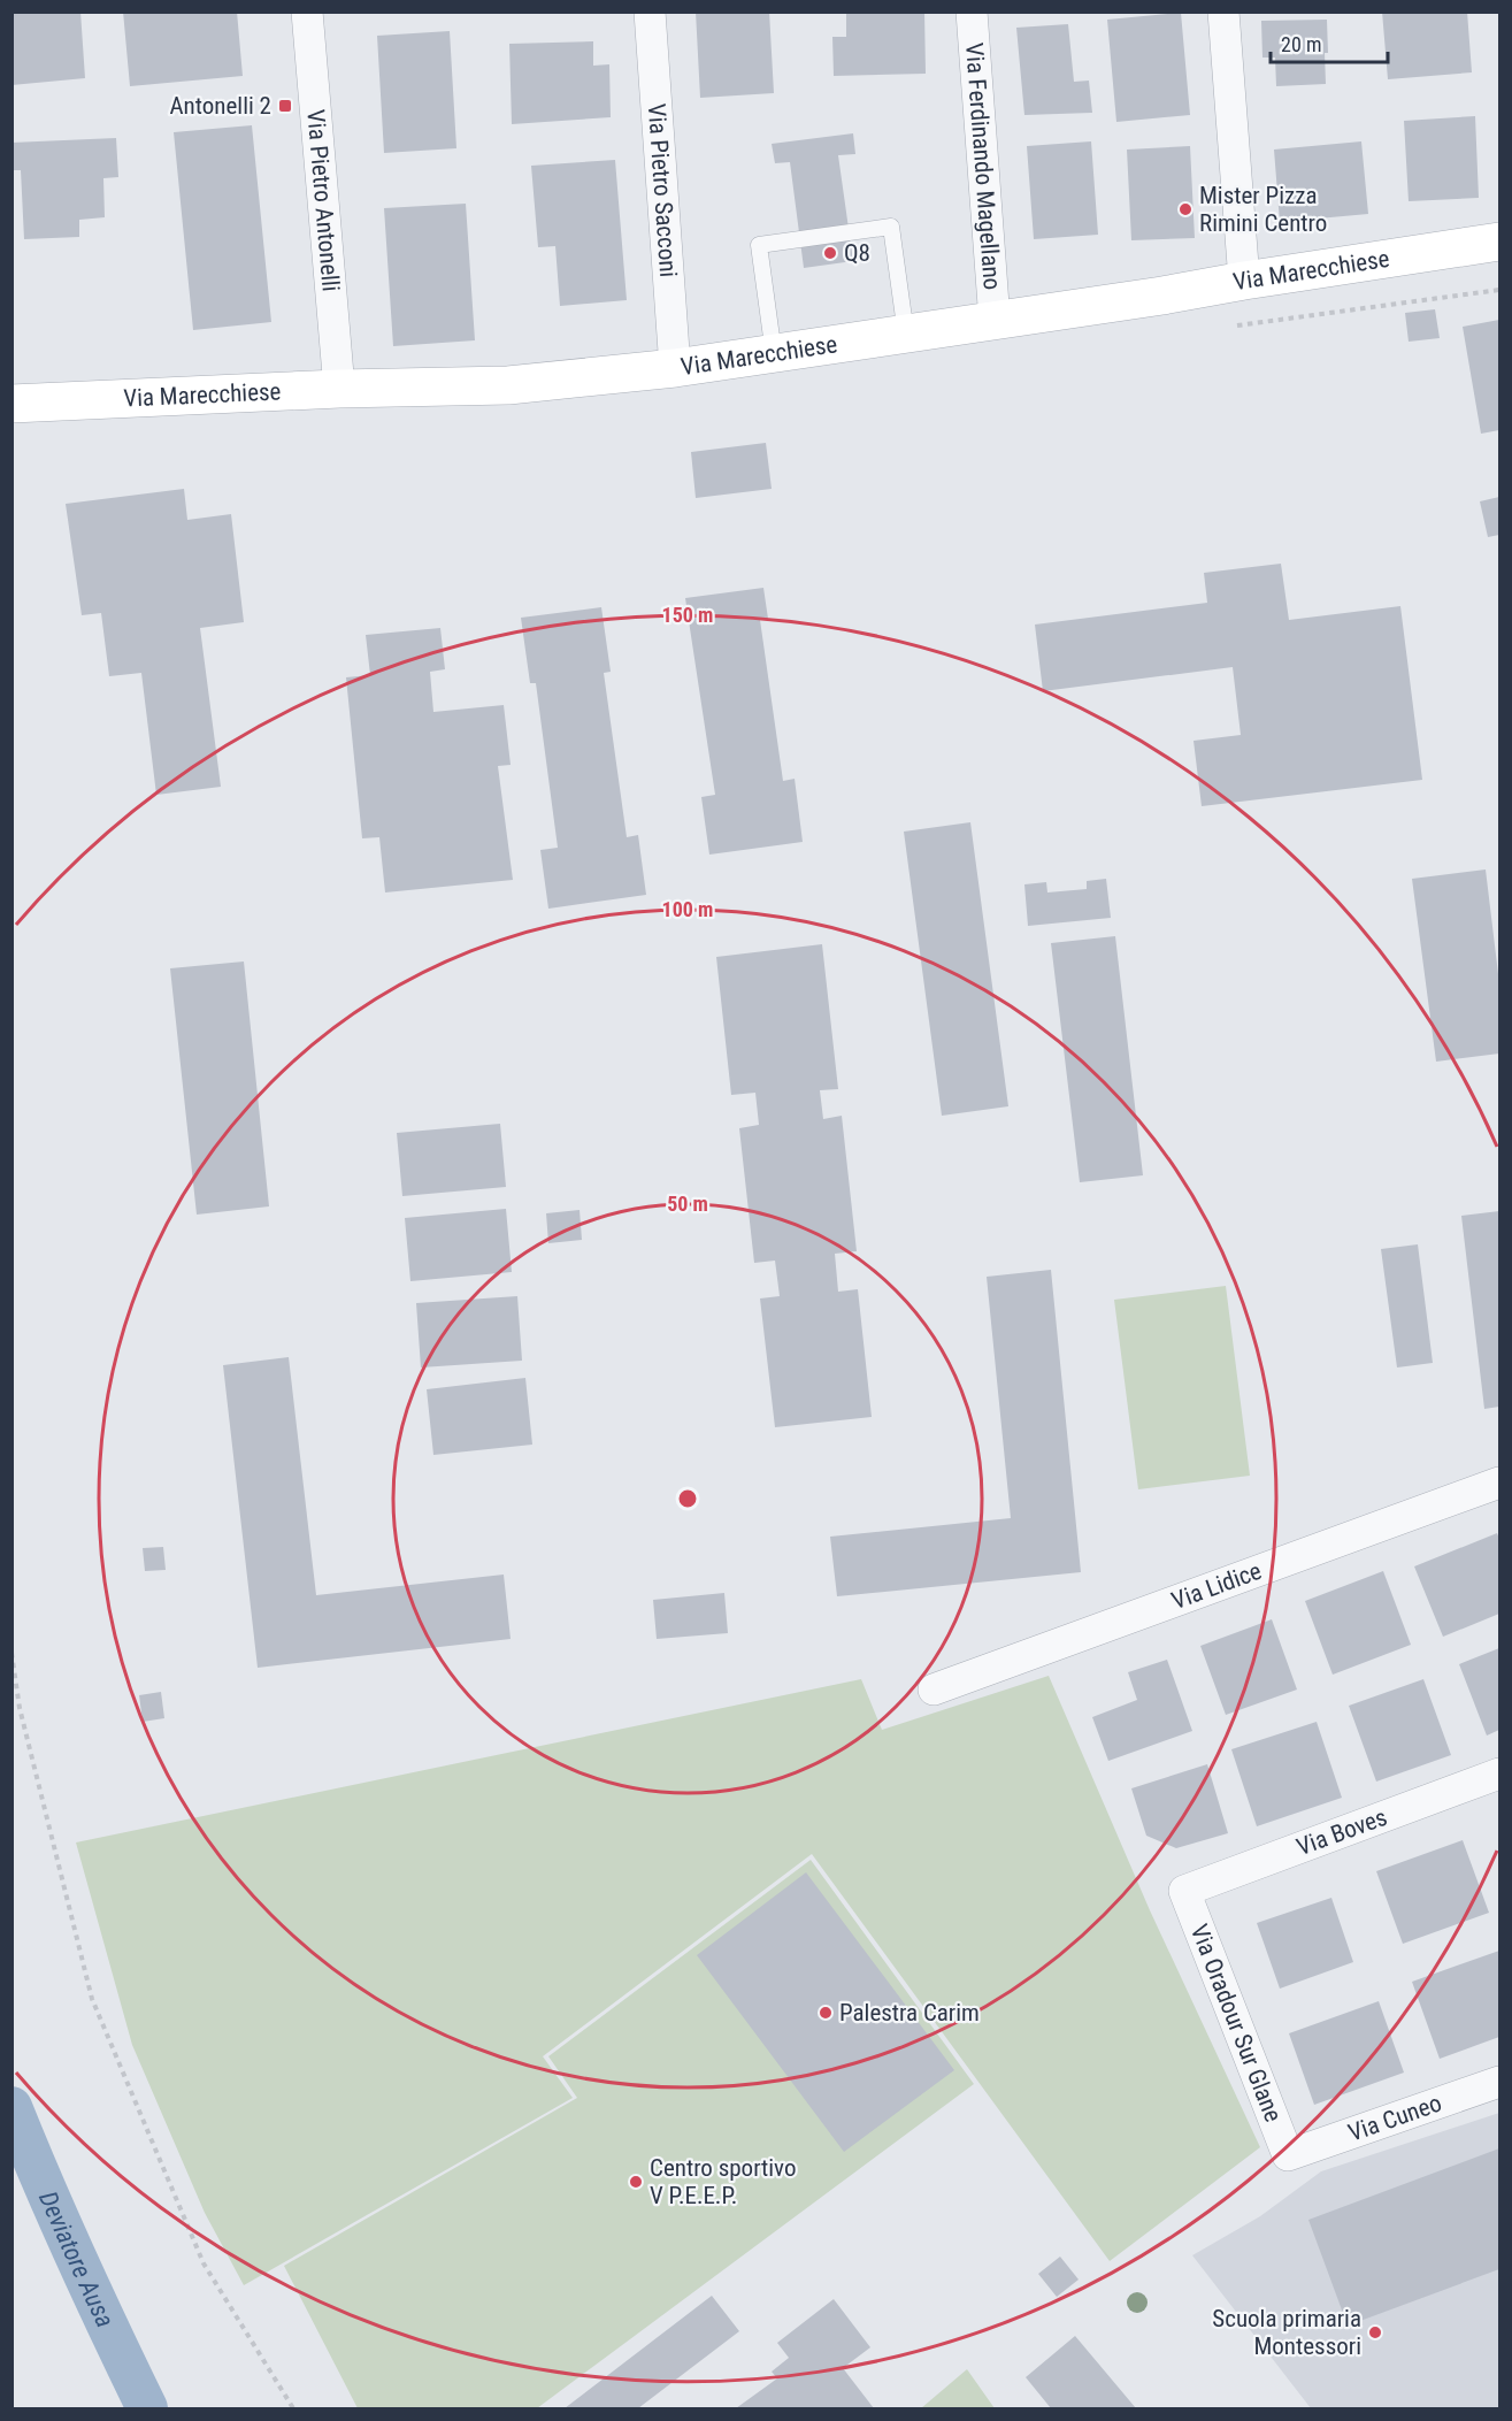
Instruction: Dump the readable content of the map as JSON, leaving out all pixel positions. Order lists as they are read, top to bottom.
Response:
{
  "streets": {
    "main road": ["Via Marecchiese"],
    "street": [
      "Via Ferdinando Magellano",
      "Via Pietro Sacconi",
      "Via Pietro Antonelli",
      "Via Lidice",
      "Via Boves",
      "Via Oradour Sur Glane",
      "Via Cuneo"
    ]
  },
  "crossings": [
    ["Via Ferdinando Magellano", "Via Marecchiese"],
    ["Via Pietro Sacconi", "Via Marecchiese"],
    ["Via Pietro Antonelli", "Via Marecchiese"],
    ["Via Boves", "Via Oradour Sur Glane"],
    ["Via Oradour Sur Glane", "Via Cuneo"]
  ],
  "water": ["Deviatore Ausa"],
  "places": {
    "transit": ["Antonelli 2"],
    "other": [
      "Mister Pizza Rimini Centro",
      "Q8",
      "Palestra Carim",
      "Centro sportivo V P.E.E.P.",
      "Scuola primaria Montessori"
    ]
  },
  "scale_bar": "20 m",
  "rings": ["150 m", "100 m", "50 m"]
}
